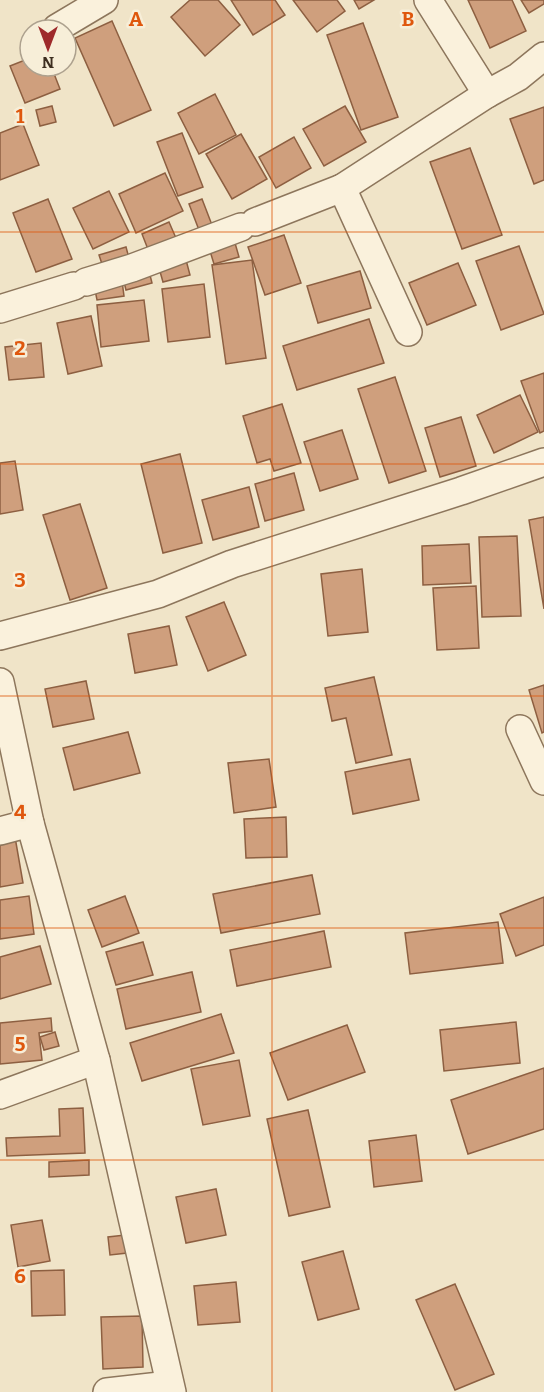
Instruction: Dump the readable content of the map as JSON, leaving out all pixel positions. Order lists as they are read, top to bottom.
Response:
{
  "north": "bottom",
  "grid": {
    "columns": ["A", "B"],
    "rows": [
      "1",
      "2",
      "3",
      "4",
      "5",
      "6"
    ]
  }
}
